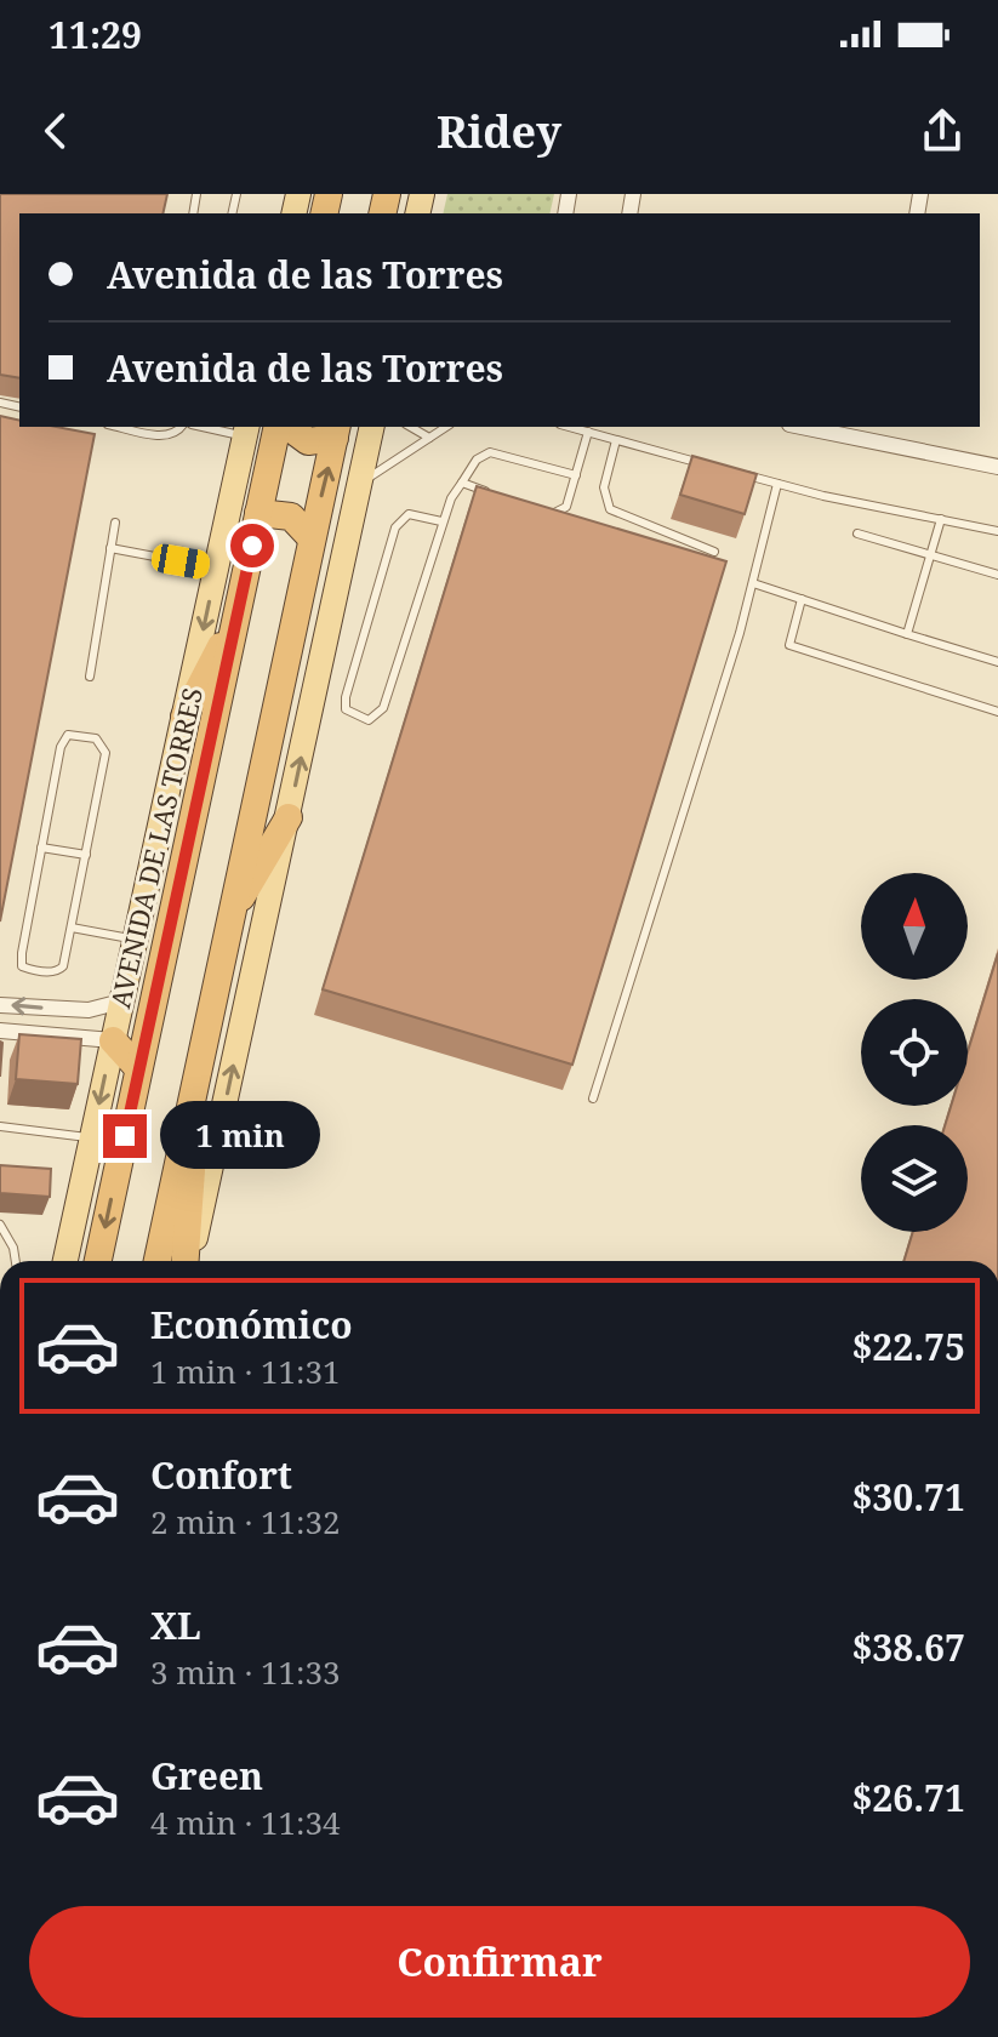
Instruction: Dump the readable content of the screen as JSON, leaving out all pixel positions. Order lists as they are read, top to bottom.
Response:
{
  "streets": {
    "highway": ["AVENIDA DE LAS TORRES"]
  },
  "north": "top",
  "page": {
    "status": "11:29",
    "header": "Ridey",
    "banner": ["Avenida de las Torres", "Avenida de las Torres"],
    "bubble": "1 min",
    "list": [
      {
        "name": "Económico",
        "note": "1 min · 11:31",
        "value": "$22.75"
      },
      {
        "name": "Confort",
        "note": "2 min · 11:32",
        "value": "$30.71"
      },
      {
        "name": "XL",
        "note": "3 min · 11:33",
        "value": "$38.67"
      },
      {
        "name": "Green",
        "note": "4 min · 11:34",
        "value": "$26.71"
      }
    ],
    "buttons": "Confirmar"
  }
}
